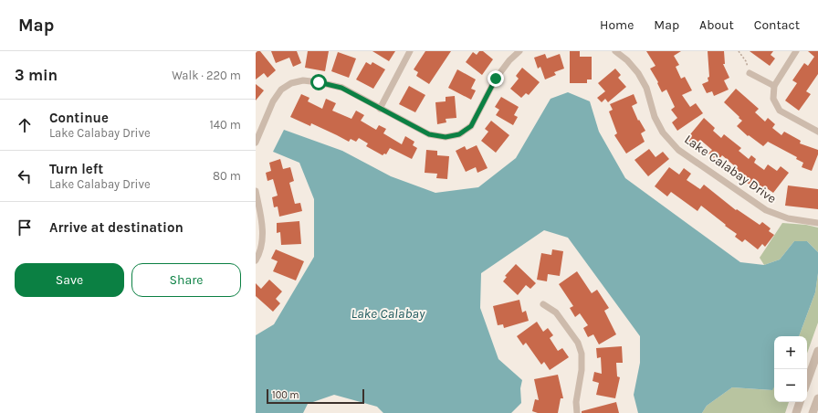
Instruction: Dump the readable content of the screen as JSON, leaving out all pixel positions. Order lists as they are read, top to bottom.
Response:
{
  "streets": {
    "street": ["Lake Calabay Drive"]
  },
  "water": ["Lake Calabay"],
  "scale_bar": "100 m",
  "page": {
    "header": "Map",
    "nav": [
      "Home",
      "Map",
      "About",
      "Contact"
    ],
    "heading": ["3 min", "Walk · 220 m"],
    "list": [
      ["Continue", "Lake Calabay Drive", "140 m"],
      ["Turn left", "Lake Calabay Drive", "80 m"],
      "Arrive at destination"
    ],
    "buttons": ["Save", "Share"],
    "map_buttons": ["+", "−"],
    "scale": "100 m"
  }
}
